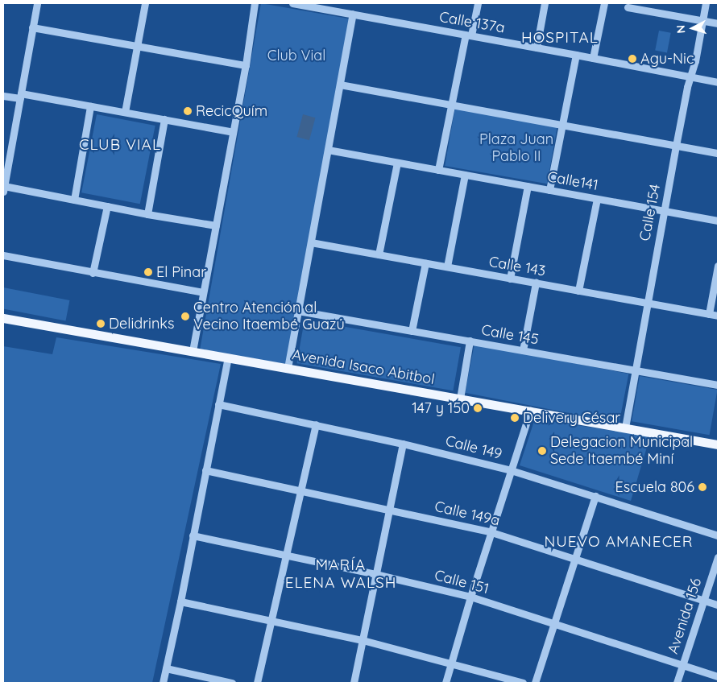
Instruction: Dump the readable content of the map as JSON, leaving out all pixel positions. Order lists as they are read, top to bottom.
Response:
{
  "streets": {
    "main road": ["Avenida Isaco Abitbol"],
    "street": [
      "Calle 137a",
      "Calle141",
      "Calle 154",
      "Calle 143",
      "Calle 145",
      "Calle 149",
      "Calle 149a",
      "Calle 151",
      "Avenida 156"
    ]
  },
  "crossings": [
    ["Calle 137a", "Calle 154"],
    ["Calle141", "Calle 154"],
    ["Calle 154", "Calle 143"],
    ["Calle 154", "Calle 145"],
    ["Calle 154", "Avenida Isaco Abitbol"],
    ["Calle 149a", "Avenida 156"],
    ["Calle 151", "Avenida 156"]
  ],
  "districts": [
    "HOSPITAL",
    "CLUB VIAL",
    "NUEVO AMANECER",
    "MARÍA ELENA WALSH"
  ],
  "parks": ["Club Vial", "Plaza Juan Pablo II"],
  "places": [
    "Agu-Nic",
    "RecicQuím",
    "El Pinar",
    "Centro Atención al Vecino Itaembé Guazú",
    "Delidrinks",
    "147 y 150",
    "Delivery César",
    "Delegacion Municipal Sede Itaembé Miní",
    "Escuela 806"
  ],
  "north": "left"
}
